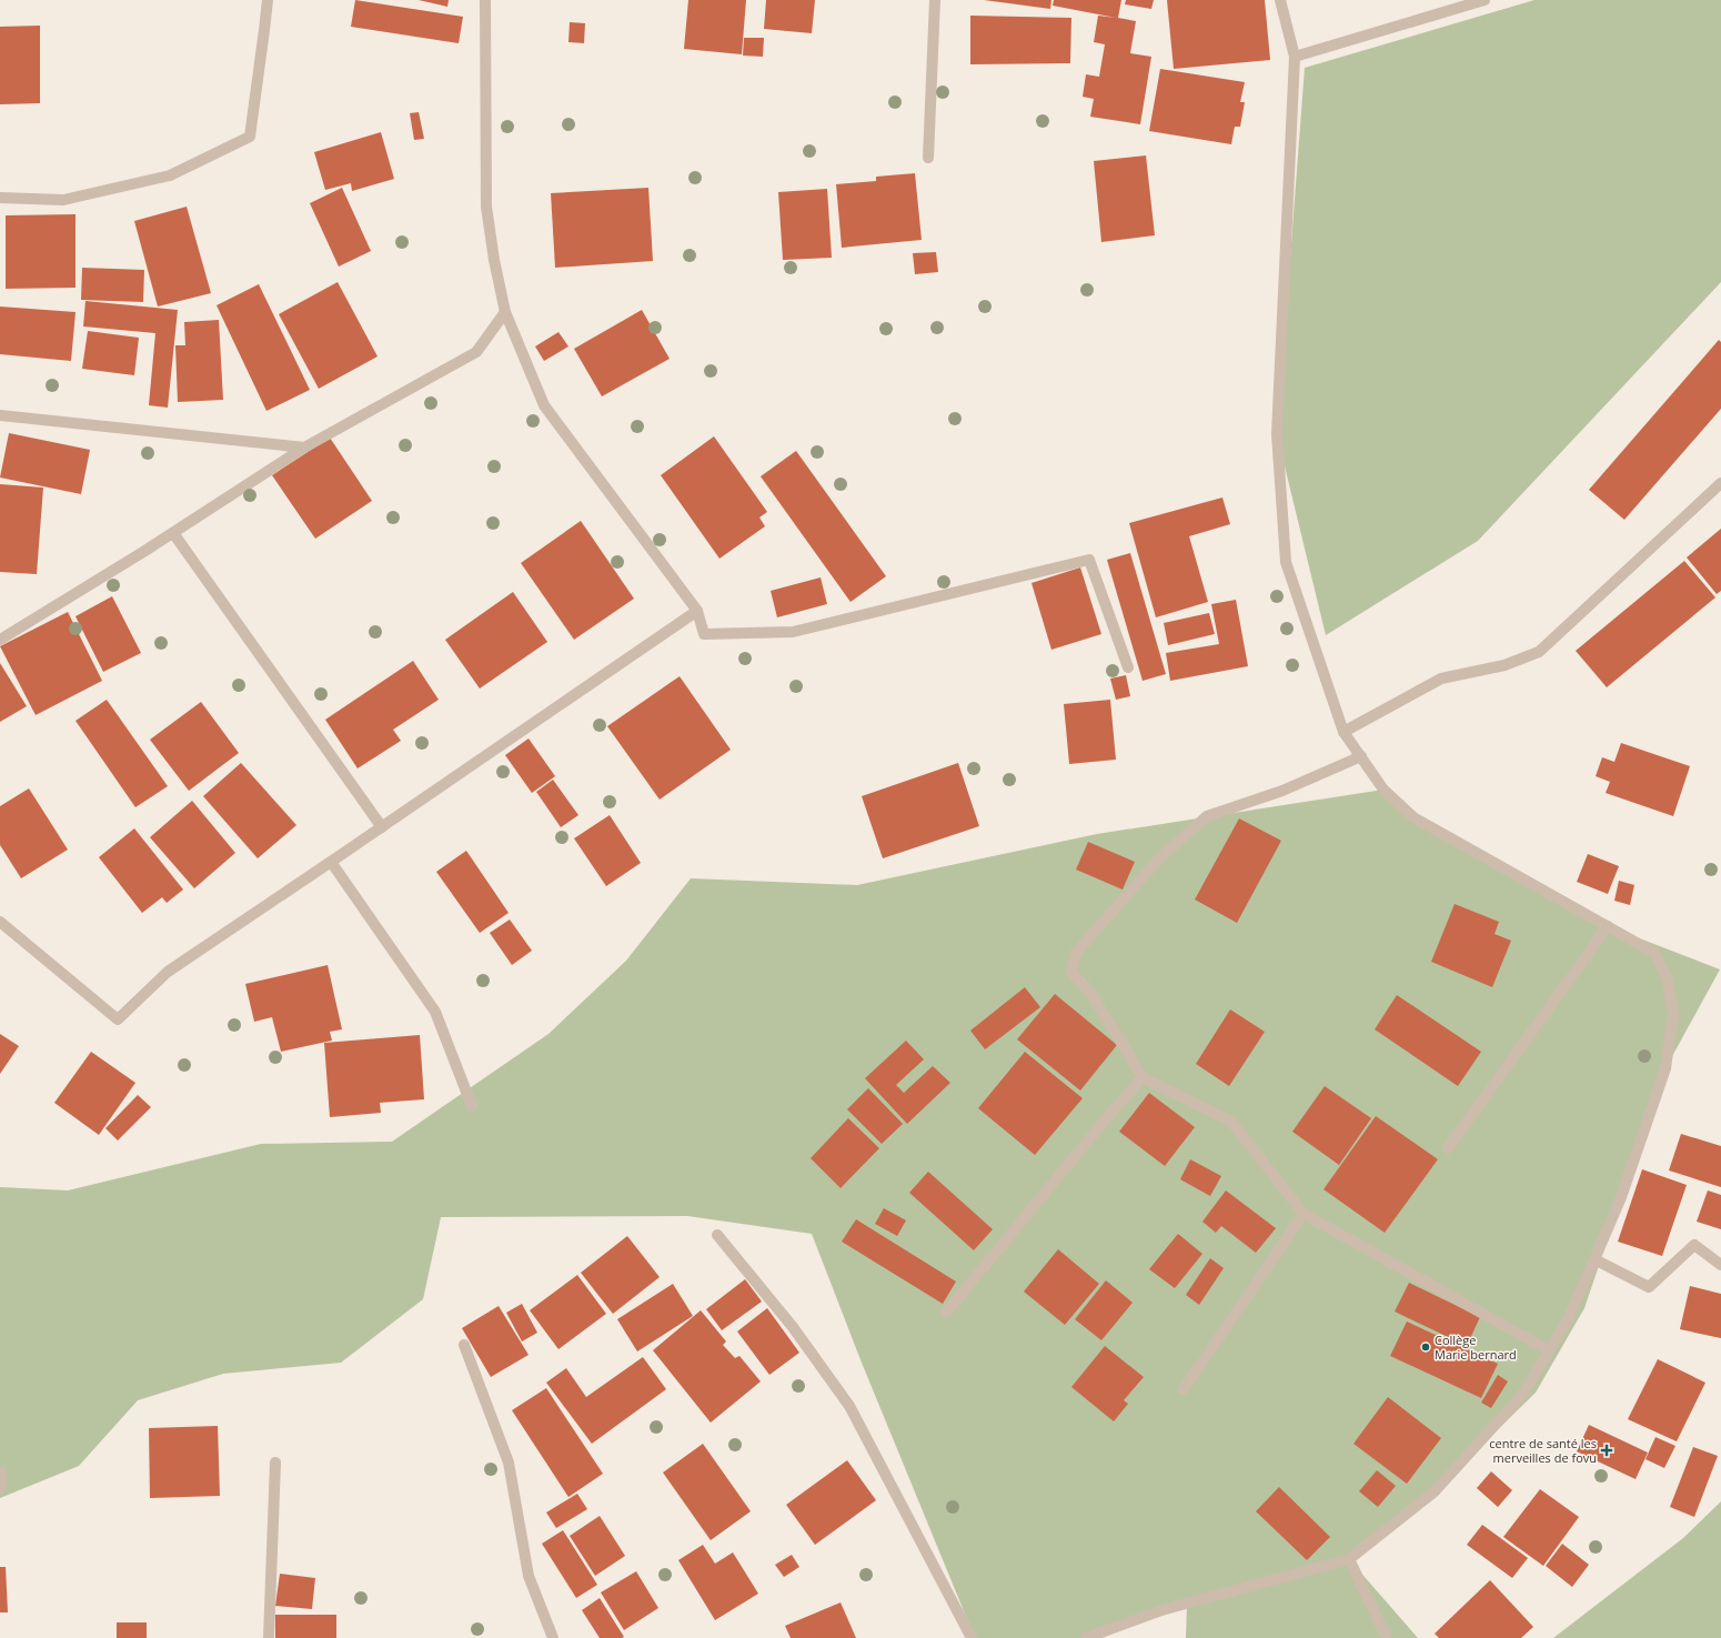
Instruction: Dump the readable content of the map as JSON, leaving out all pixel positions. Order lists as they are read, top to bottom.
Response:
{
  "places": {
    "other": ["Collège Marie bernard"],
    "health": ["centre de santé les merveilles de fovu"]
  }
}
